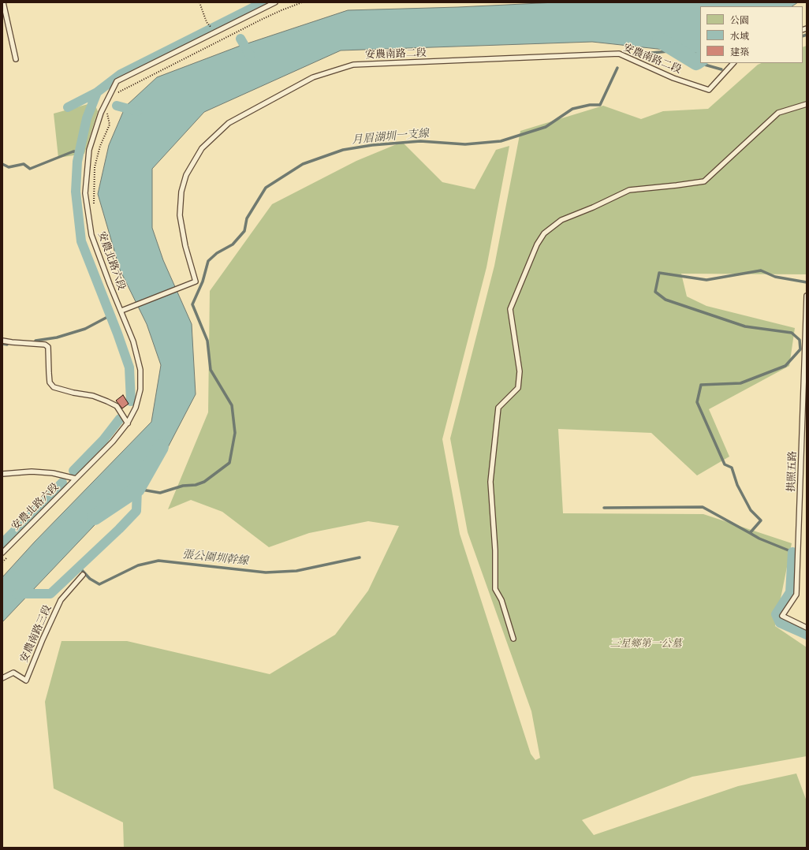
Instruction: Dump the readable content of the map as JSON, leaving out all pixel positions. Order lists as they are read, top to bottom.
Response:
{
  "streets": {
    "lane": [
      "安農南路二段",
      "安農北路六段",
      "拱照五路",
      "安農南路三段"
    ]
  },
  "crossings": [
    ["安農南路二段", "安農北路六段"]
  ],
  "water": ["月眉湖圳一支線", "張公圍圳幹線"],
  "parks": ["三星鄉第一公墓"],
  "legend": ["公園", "水域", "建築"]
}
